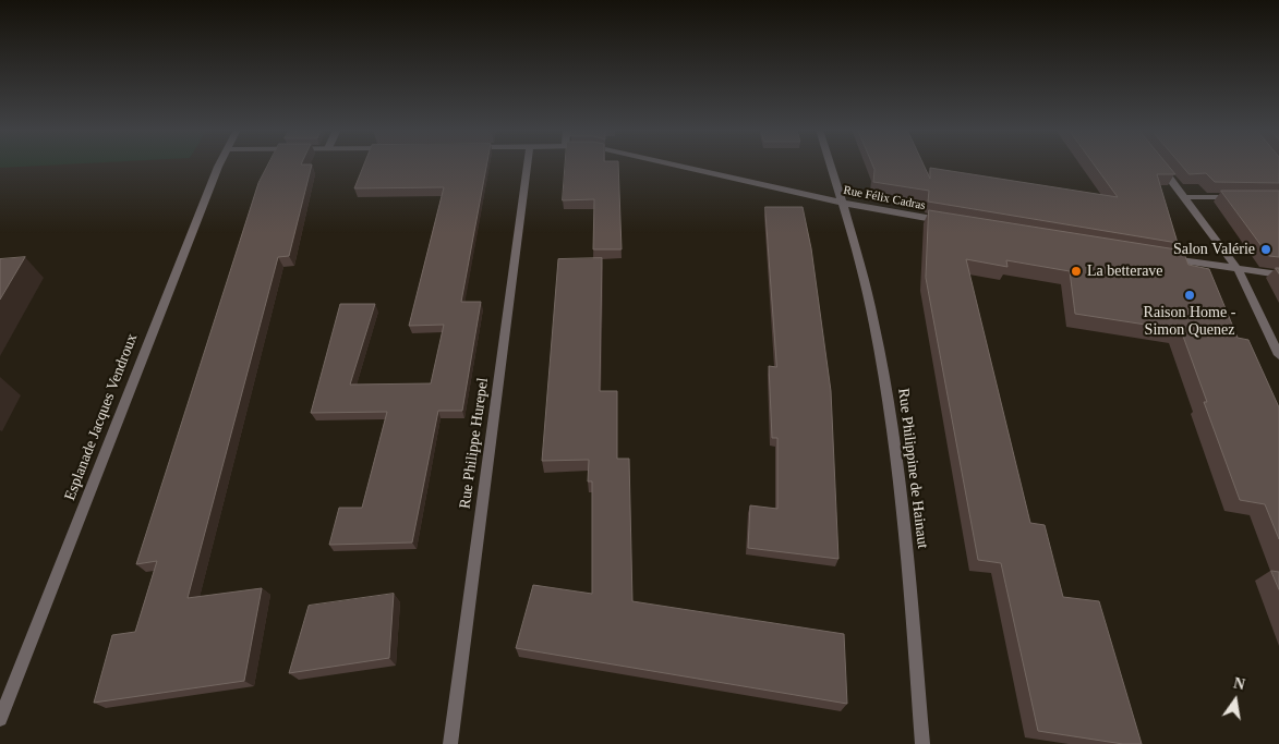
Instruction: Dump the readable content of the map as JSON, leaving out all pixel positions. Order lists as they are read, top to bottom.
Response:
{
  "streets": {
    "street": [
      "Rue Félix Cadras",
      "Esplanade Jacques Vendroux",
      "Rue Philippe Hurepel",
      "Rue Philippine de Hainaut"
    ]
  },
  "crossings": [
    ["Rue Félix Cadras", "Rue Philippine de Hainaut"]
  ],
  "places": ["Salon Valérie", "La betterave", "Raison Home - Simon Quenez"],
  "north": "top"
}
